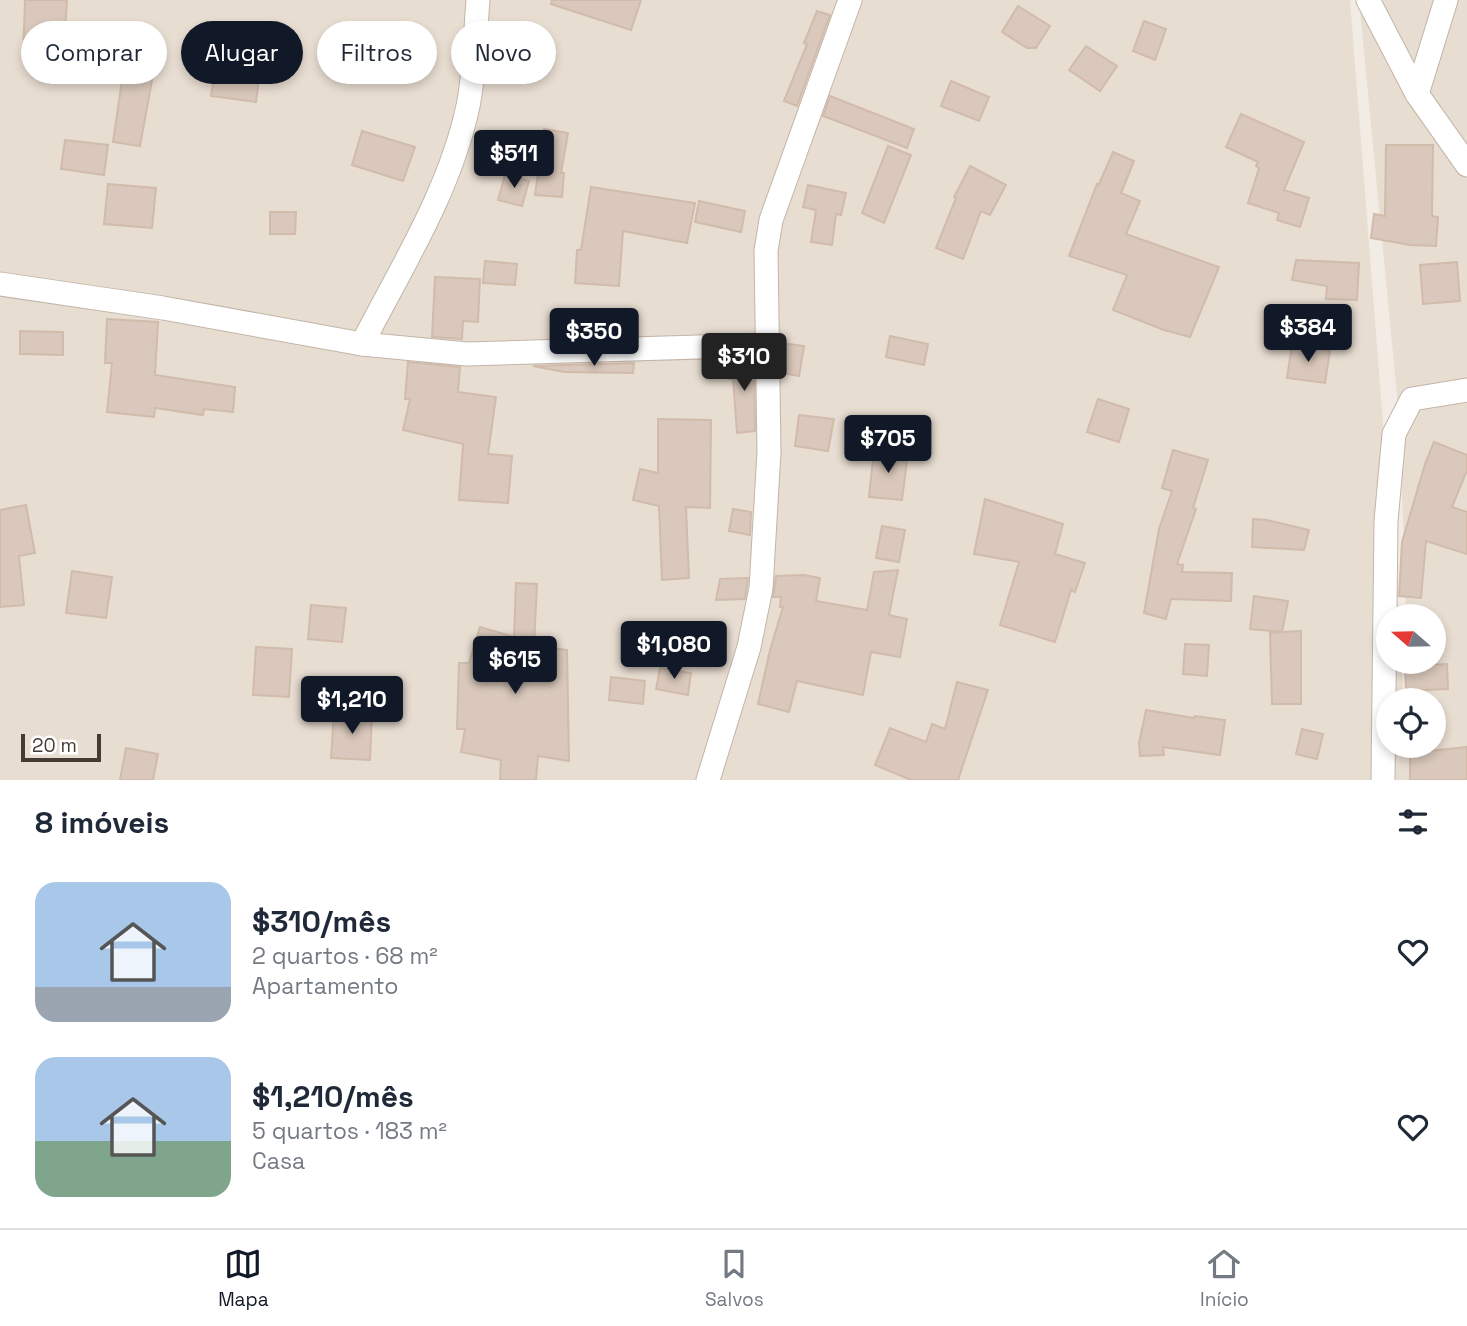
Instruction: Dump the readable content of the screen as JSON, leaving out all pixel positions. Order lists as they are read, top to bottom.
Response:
{
  "scale_bar": "20 m",
  "north": "left",
  "page": {
    "chip": [
      "Comprar",
      "Alugar",
      "Filtros",
      "Novo"
    ],
    "price": [
      "$511",
      "$384",
      "$350",
      "$310",
      "$705",
      "$1,080",
      "$615",
      "$1,210"
    ],
    "scale": "20 m",
    "heading": "8 imóveis",
    "list": [
      {
        "name": "$310/mês",
        "note": "2 quartos · 68 m² · Apartamento"
      },
      {
        "name": "$1,210/mês",
        "note": "5 quartos · 183 m² · Casa"
      }
    ],
    "tabs": ["Mapa", "Salvos", "Início"]
  }
}
